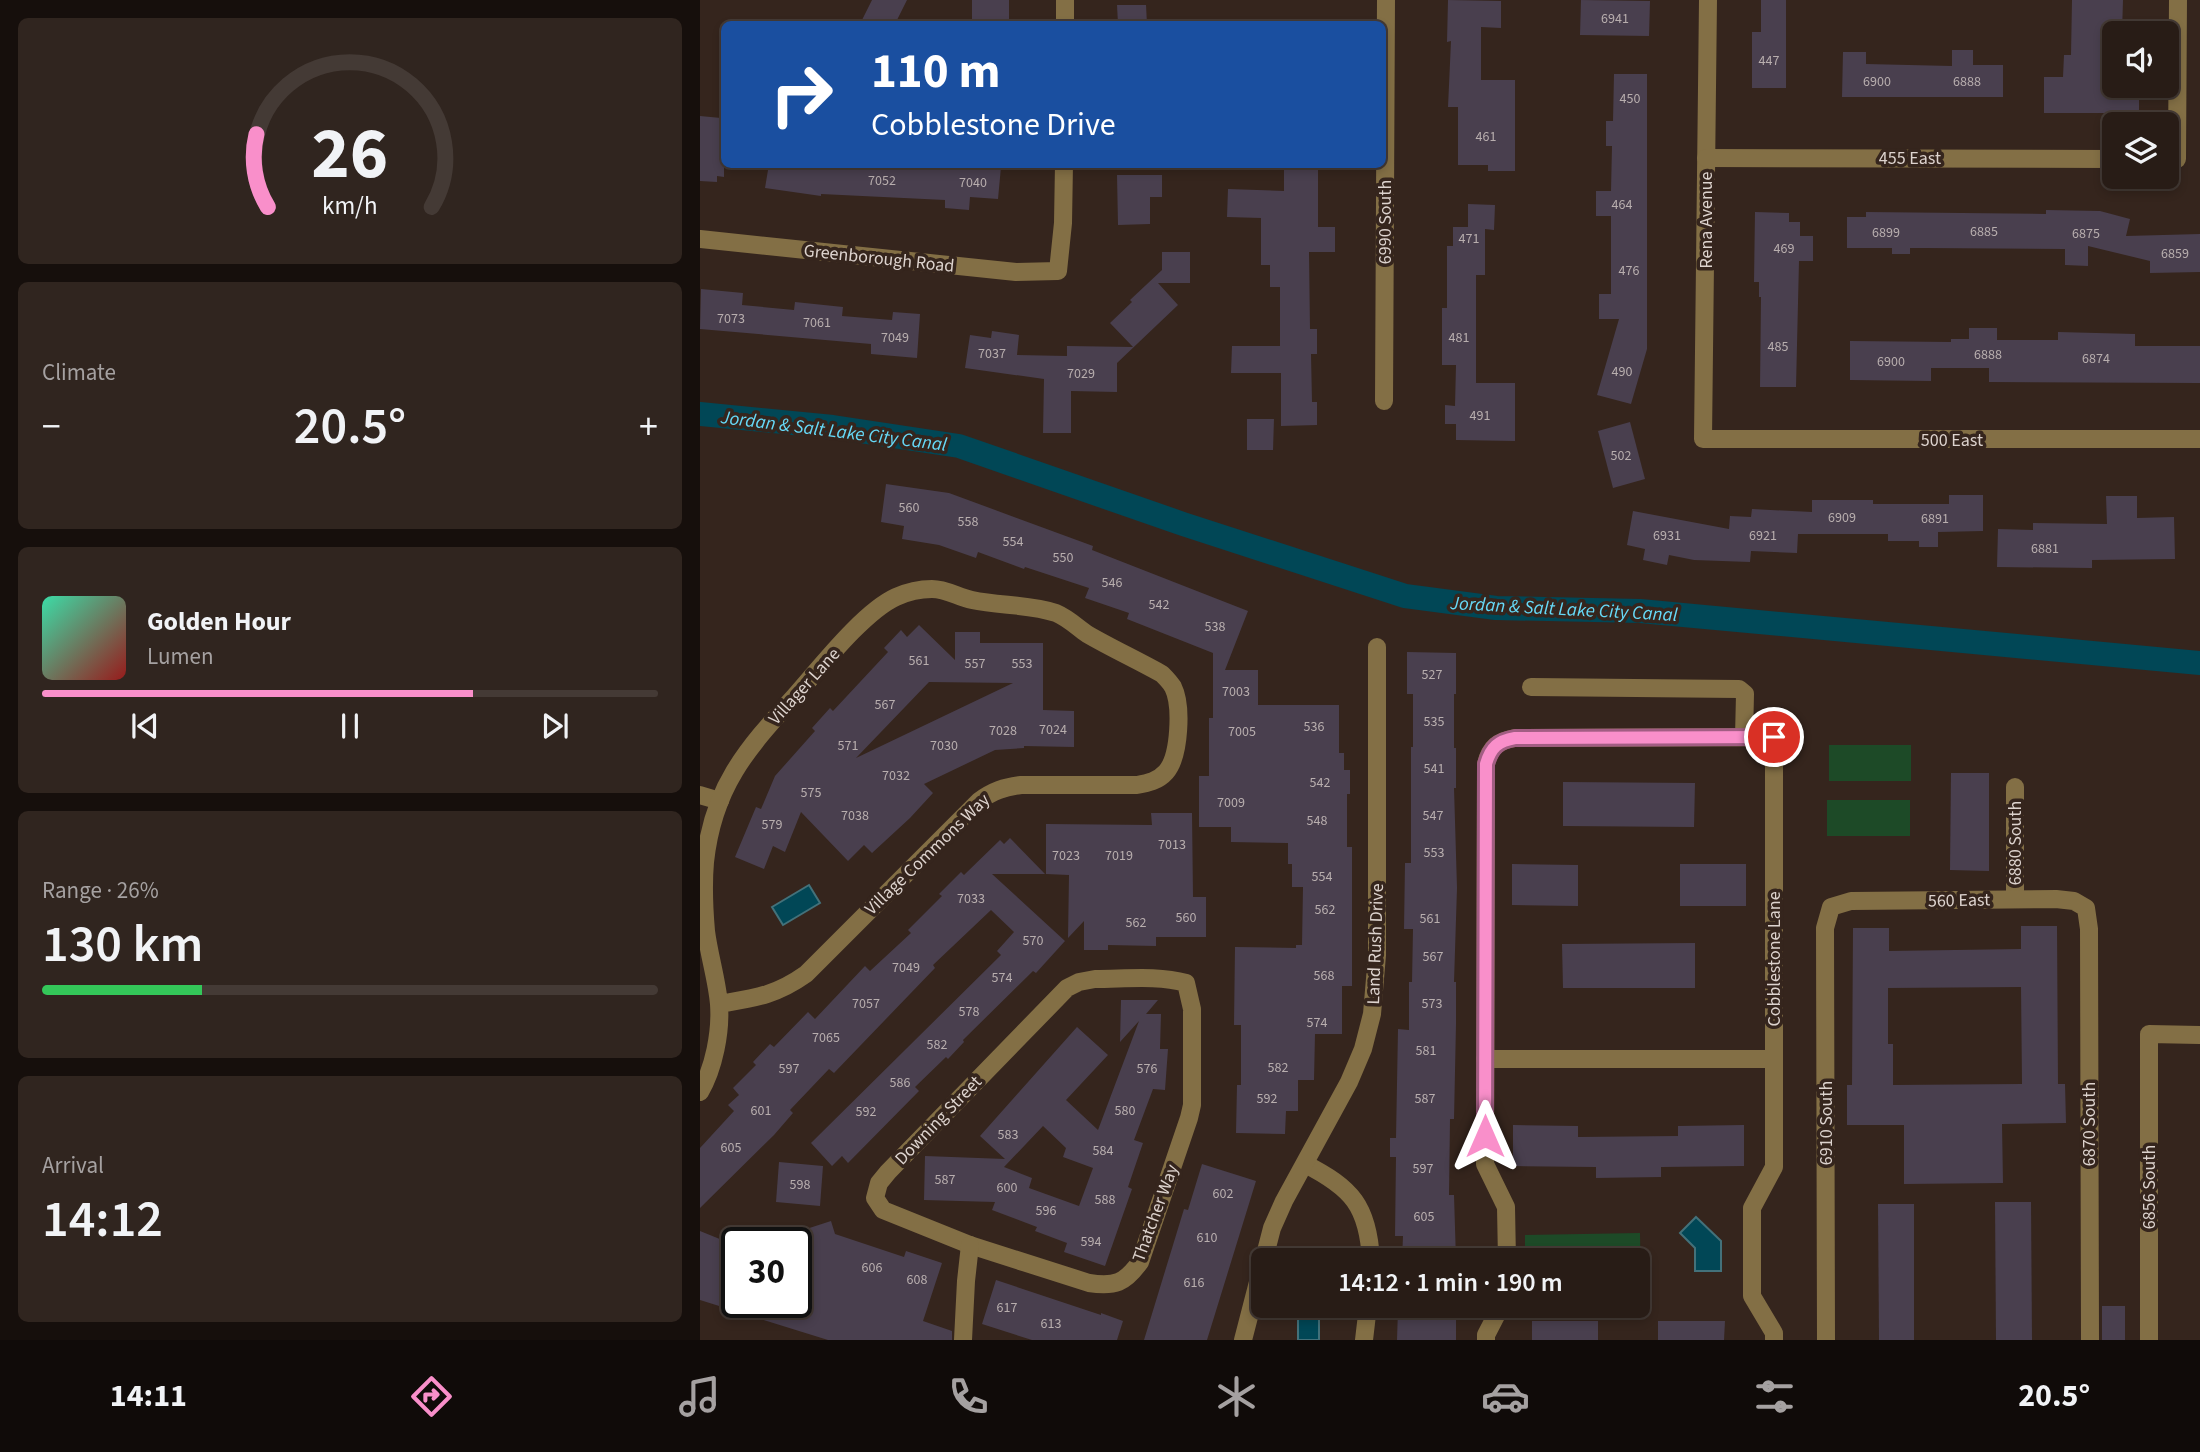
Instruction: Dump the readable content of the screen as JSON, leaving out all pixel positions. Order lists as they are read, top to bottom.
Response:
{
  "streets": {
    "street": [
      "455 East",
      "Rena Avenue",
      "6990 South",
      "Greenborough Road",
      "500 East",
      "Villager Lane",
      "6880 South",
      "Village Commons Way",
      "560 East",
      "Land Rush Drive",
      "Cobblestone Lane",
      "Downing Street",
      "6910 South",
      "6870 South",
      "6856 South",
      "Thatcher Way"
    ]
  },
  "crossings": [
    ["455 East", "Rena Avenue"],
    ["Rena Avenue", "500 East"],
    ["Villager Lane", "Village Commons Way"],
    ["6880 South", "560 East"],
    ["560 East", "6910 South"],
    ["560 East", "6870 South"],
    ["Downing Street", "Thatcher Way"]
  ],
  "water": ["Jordan & Salt Lake City Canal"],
  "house_numbers": [
    "6941",
    "447",
    "6900",
    "6888",
    "450",
    "461",
    "7052",
    "7040",
    "464",
    "6885",
    "6899",
    "6875",
    "471",
    "469",
    "6859",
    "476",
    "7073",
    "7061",
    "7049",
    "481",
    "485",
    "7037",
    "6888",
    "6874",
    "6900",
    "490",
    "7029",
    "491",
    "502",
    "560",
    "6909",
    "6891",
    "558",
    "6931",
    "6921",
    "554",
    "6881",
    "550",
    "546",
    "542",
    "538",
    "561",
    "557",
    "553",
    "527",
    "7003",
    "567",
    "535",
    "536",
    "7024",
    "7028",
    "7005",
    "571",
    "7030",
    "541",
    "7032",
    "542",
    "575",
    "7009",
    "7038",
    "547",
    "548",
    "579",
    "7013",
    "553",
    "7023",
    "7019",
    "554",
    "7033",
    "562",
    "560",
    "561",
    "562",
    "570",
    "567",
    "7049",
    "568",
    "574",
    "7057",
    "573",
    "578",
    "574",
    "7065",
    "582",
    "581",
    "582",
    "597",
    "576",
    "586",
    "592",
    "587",
    "601",
    "580",
    "592",
    "583",
    "605",
    "584",
    "597",
    "587",
    "598",
    "600",
    "602",
    "588",
    "596",
    "605",
    "610",
    "594",
    "606",
    "608",
    "616",
    "617",
    "613"
  ],
  "page": {
    "turn": ["110 m", "Cobblestone Drive"],
    "tile": [
      "Climate",
      ["Range · 26%", "130 km"],
      ["Arrival", "14:12"]
    ],
    "heat": ["−", "20.5°", "+"],
    "song": ["Golden Hour", "Lumen"],
    "limit": "30",
    "trip": "14:12 · 1 min · 190 m",
    "tabs": ["14:11", "20.5°"],
    "gauge": ["26", "km/h"]
  }
}
